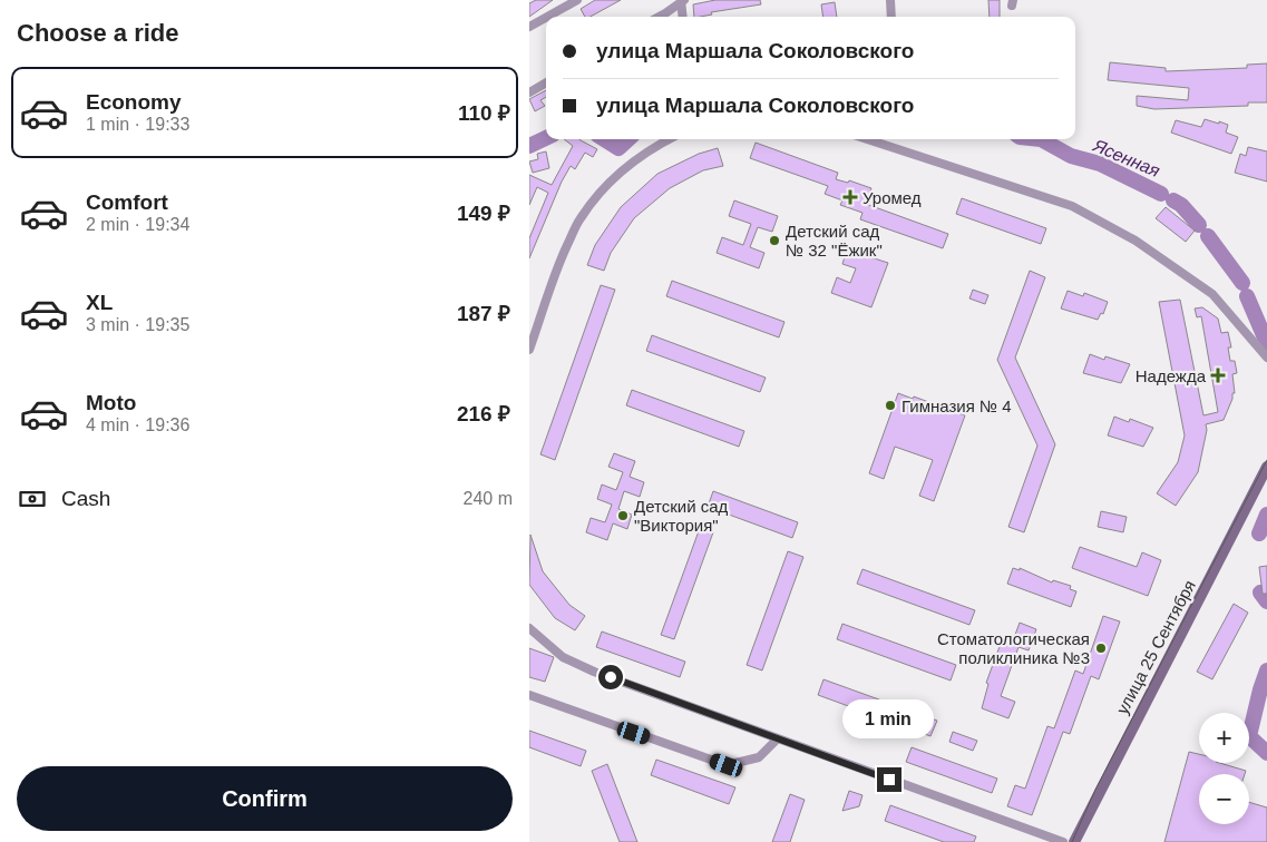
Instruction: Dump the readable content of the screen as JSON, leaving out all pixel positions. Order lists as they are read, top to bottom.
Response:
{
  "streets": {
    "main road": ["улица 25 Сентября"]
  },
  "water": ["Ясенная"],
  "places": {
    "health": ["Уромед", "Надежда"],
    "other": [
      "Детский сад № 32 \"Ёжик\"",
      "Гимназия № 4",
      "Детский сад \"Виктория\"",
      "Стоматологическая поликлиника №3"
    ]
  },
  "page": {
    "heading": "Choose a ride",
    "banner": ["улица Маршала Соколовского", "улица Маршала Соколовского"],
    "list": [
      {
        "name": "Economy",
        "note": "1 min · 19:33",
        "value": "110 ₽"
      },
      {
        "name": "Comfort",
        "note": "2 min · 19:34",
        "value": "149 ₽"
      },
      {
        "name": "XL",
        "note": "3 min · 19:35",
        "value": "187 ₽"
      },
      {
        "name": "Moto",
        "note": "4 min · 19:36",
        "value": "216 ₽"
      }
    ],
    "pay": ["Cash", "240 m"],
    "bubble": "1 min",
    "map_buttons": ["+", "−"],
    "buttons": "Confirm"
  }
}
